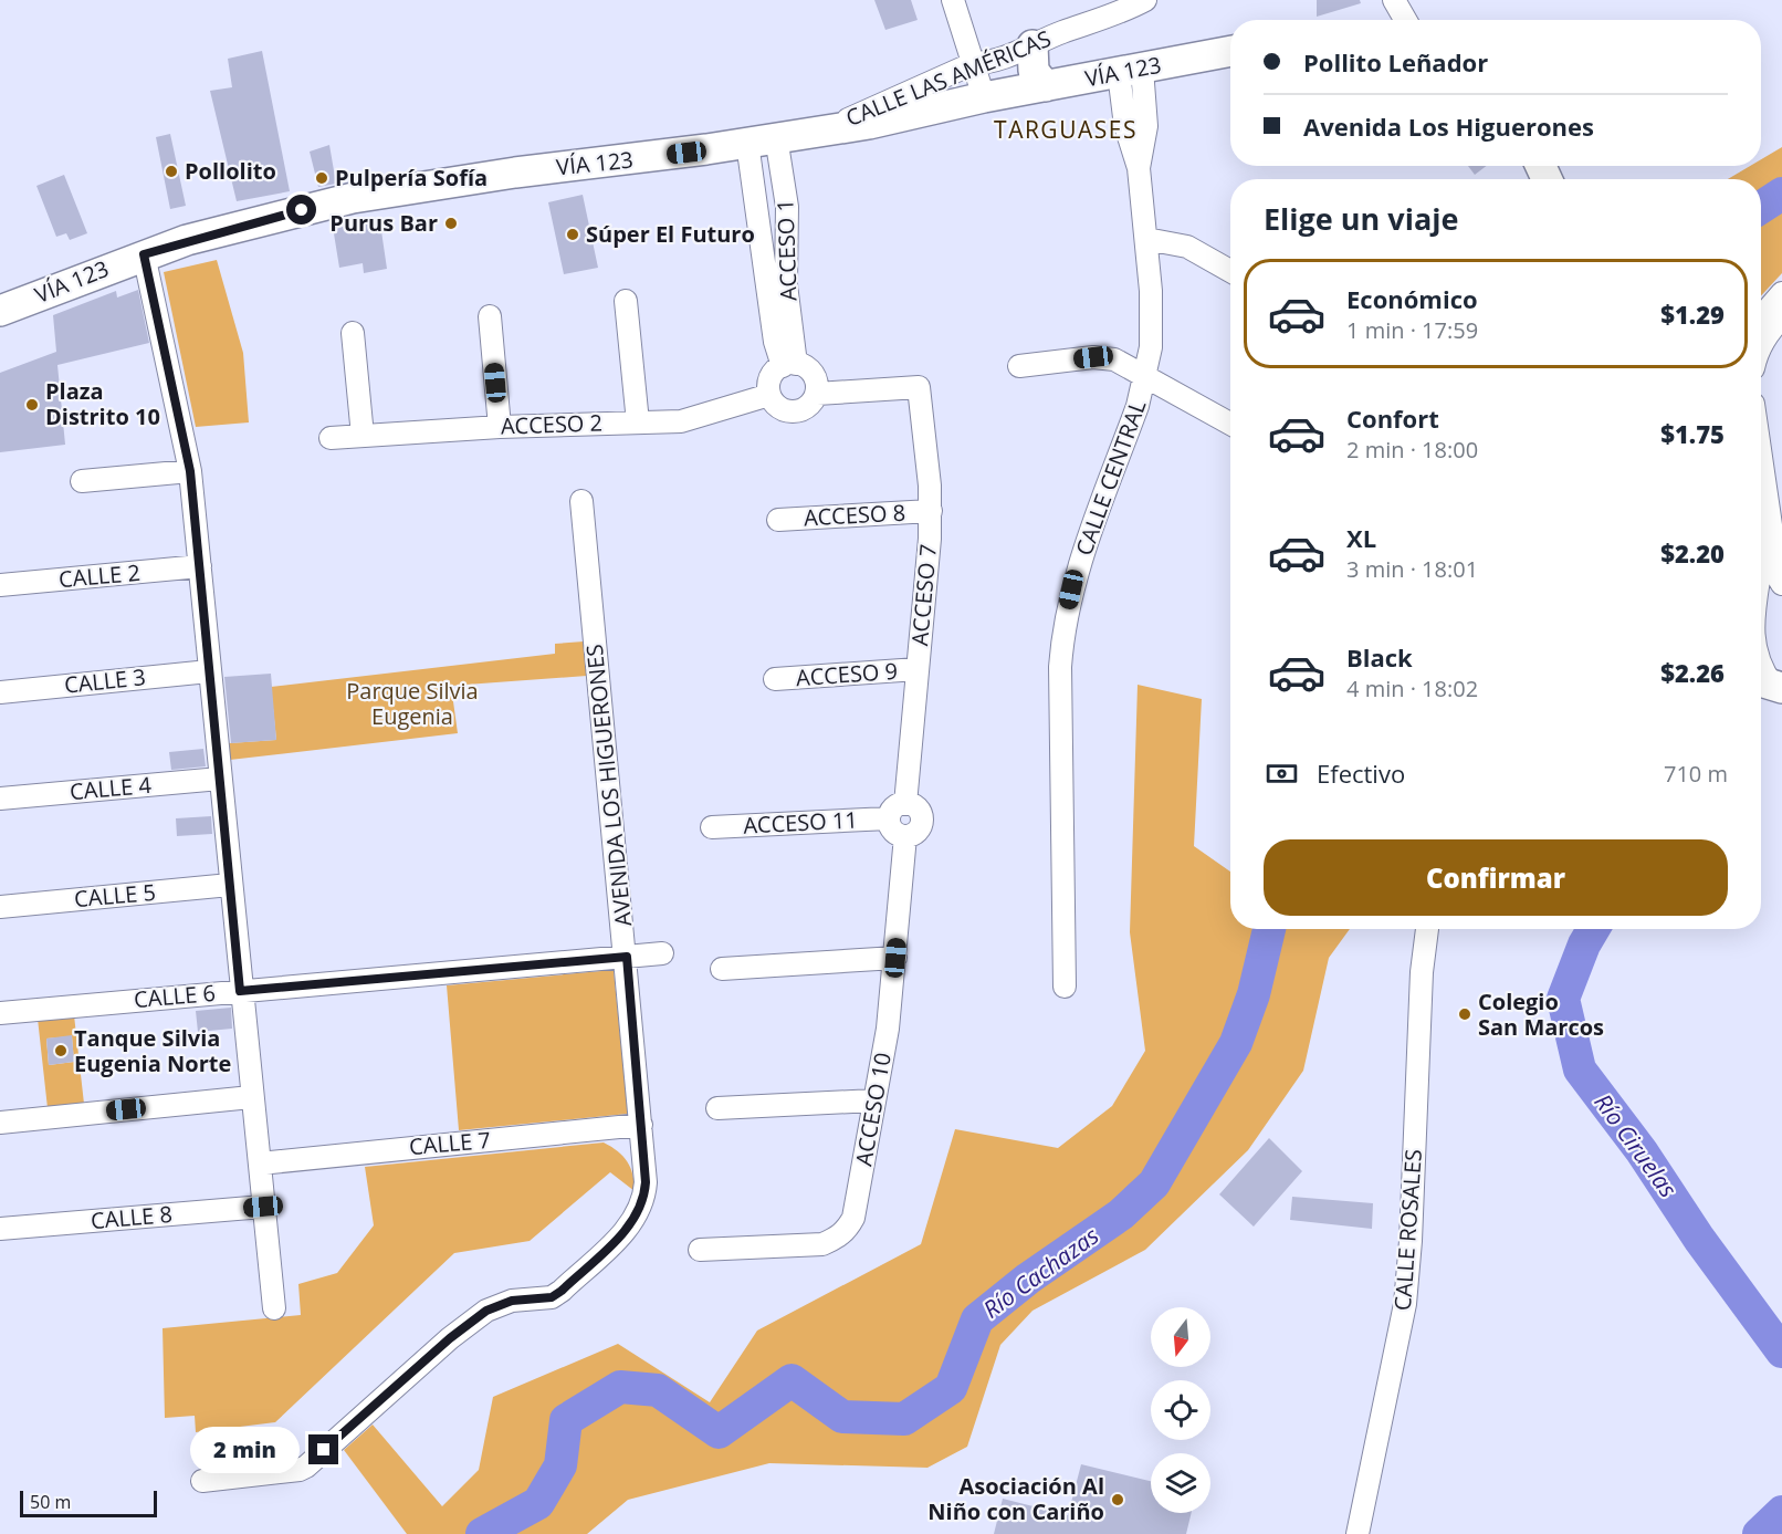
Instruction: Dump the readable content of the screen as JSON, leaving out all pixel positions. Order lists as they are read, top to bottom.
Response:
{
  "streets": {
    "main road": ["VÍA 123"],
    "street": [
      "CALLE LAS AMÉRICAS",
      "ACCESO 1",
      "ACCESO 2",
      "CALLE CENTRAL",
      "ACCESO 8",
      "CALLE 2",
      "ACCESO 7",
      "ACCESO 9",
      "CALLE 3",
      "AVENIDA LOS HIGUERONES",
      "CALLE 4",
      "ACCESO 11",
      "CALLE 5",
      "CALLE 6",
      "ACCESO 10",
      "CALLE 7",
      "CALLE 8",
      "CALLE ROSALES"
    ]
  },
  "crossings": [
    ["VÍA 123", "CALLE LAS AMÉRICAS"],
    ["VÍA 123", "ACCESO 1"],
    ["VÍA 123", "CALLE CENTRAL"],
    ["ACCESO 1", "ACCESO 2"],
    ["ACCESO 1", "ACCESO 7"],
    ["ACCESO 2", "ACCESO 7"],
    ["ACCESO 8", "ACCESO 7"],
    ["ACCESO 7", "ACCESO 9"],
    ["ACCESO 7", "ACCESO 11"],
    ["ACCESO 7", "ACCESO 10"],
    ["AVENIDA LOS HIGUERONES", "CALLE 6"],
    ["AVENIDA LOS HIGUERONES", "CALLE 7"],
    ["ACCESO 11", "ACCESO 10"]
  ],
  "districts": ["TARGUASES"],
  "water": ["Río Ciruelas", "Río Cachazas"],
  "parks": ["Parque Silvia Eugenia"],
  "places": [
    "Pollolito",
    "Pulpería Sofía",
    "Purus Bar",
    "Súper El Futuro",
    "Plaza Distrito 10",
    "Colegio San Marcos",
    "Tanque Silvia Eugenia Norte",
    "Asociación Al Niño con Cariño"
  ],
  "scale_bar": "50 m",
  "north": "bottom",
  "page": {
    "banner": ["Pollito Leñador", "Avenida Los Higuerones"],
    "heading": "Elige un viaje",
    "list": [
      {
        "name": "Económico",
        "note": "1 min · 17:59",
        "value": "$1.29"
      },
      {
        "name": "Confort",
        "note": "2 min · 18:00",
        "value": "$1.75"
      },
      {
        "name": "XL",
        "note": "3 min · 18:01",
        "value": "$2.20"
      },
      {
        "name": "Black",
        "note": "4 min · 18:02",
        "value": "$2.26"
      }
    ],
    "pay": ["Efectivo", "710 m"],
    "buttons": "Confirmar",
    "bubble": "2 min",
    "scale": "50 m"
  }
}
